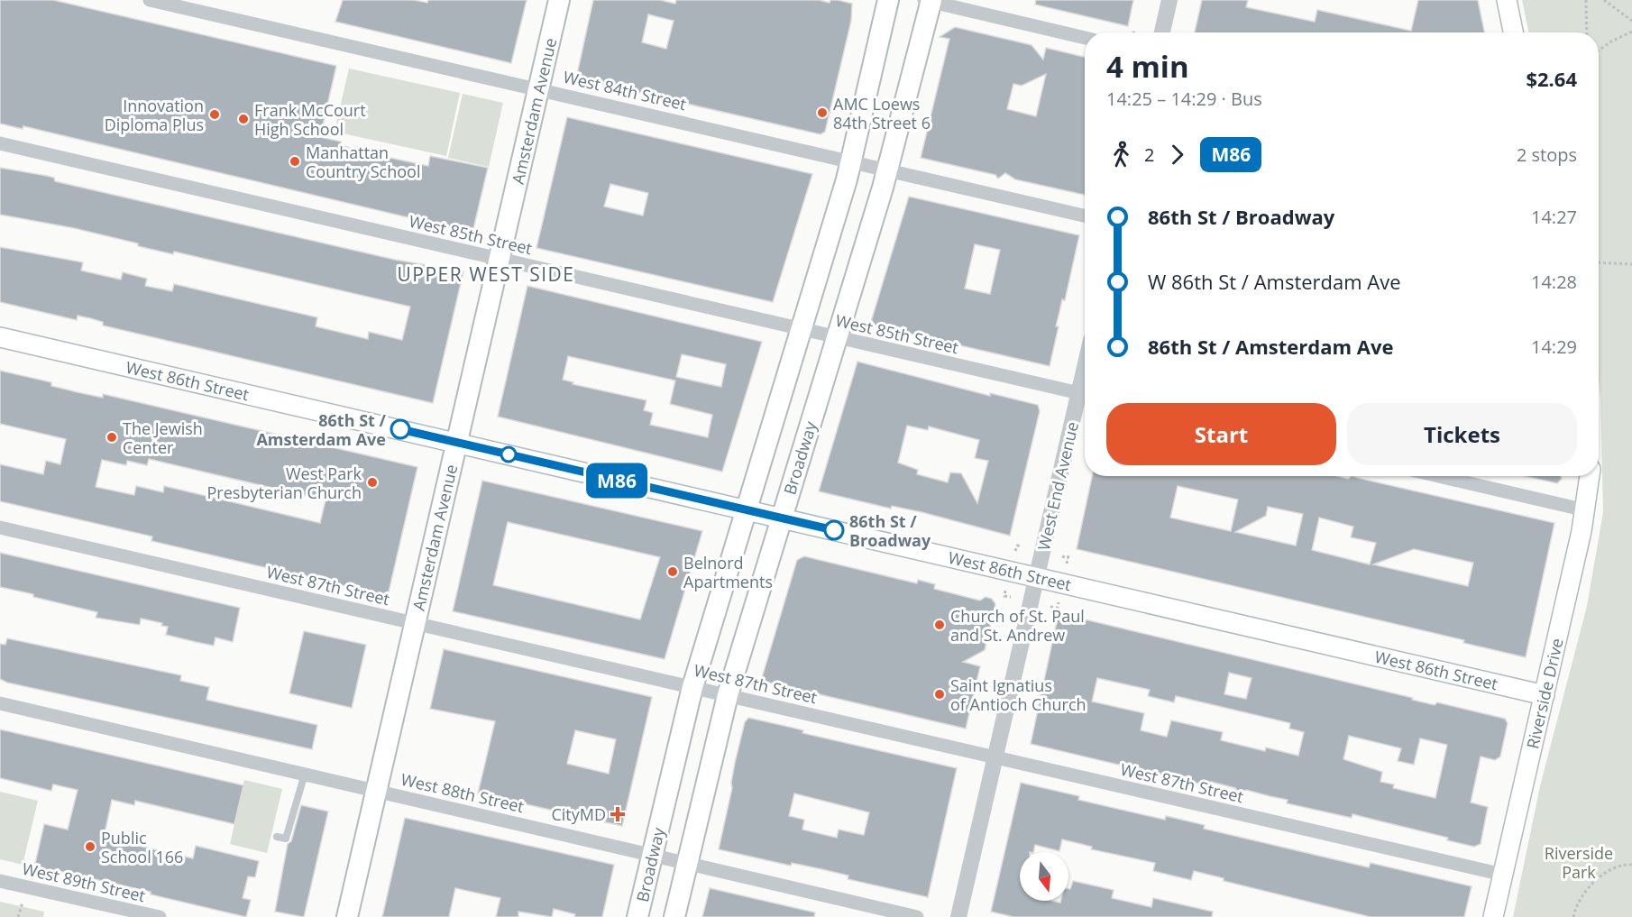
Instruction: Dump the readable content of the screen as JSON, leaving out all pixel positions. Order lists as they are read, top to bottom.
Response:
{
  "streets": {
    "main road": [
      "Amsterdam Avenue",
      "West 86th Street",
      "Broadway",
      "Riverside Drive"
    ],
    "street": [
      "West 84th Street",
      "West 85th Street",
      "West End Avenue",
      "West 87th Street",
      "West 88th Street",
      "West 89th Street"
    ]
  },
  "crossings": [
    ["West 84th Street", "Amsterdam Avenue"],
    ["West 84th Street", "Broadway"],
    ["Amsterdam Avenue", "West 85th Street"],
    ["Amsterdam Avenue", "West 86th Street"],
    ["Amsterdam Avenue", "West 87th Street"],
    ["Amsterdam Avenue", "West 88th Street"],
    ["West 85th Street", "Broadway"],
    ["West 86th Street", "Broadway"],
    ["West 86th Street", "West End Avenue"],
    ["West 86th Street", "Riverside Drive"],
    ["Broadway", "West 87th Street"],
    ["Broadway", "West 88th Street"],
    ["West End Avenue", "West 87th Street"],
    ["West 87th Street", "Riverside Drive"]
  ],
  "districts": ["UPPER WEST SIDE"],
  "parks": ["Riverside Park"],
  "places": {
    "other": [
      "AMC Loews 84th Street 6",
      "Innovation Diploma Plus",
      "Frank McCourt High School",
      "Manhattan Country School",
      "86th St / Amsterdam Ave",
      "The Jewish Center",
      "West Park Presbyterian Church",
      "86th St / Broadway",
      "Belnord Apartments",
      "Church of St. Paul and St. Andrew",
      "Saint Ignatius of Antioch Church",
      "Public School 166"
    ],
    "health": ["CityMD"]
  },
  "lines": ["bus line M86"],
  "north": "bottom",
  "page": {
    "on_map": "M86",
    "heading": ["4 min", "14:25 – 14:29 · Bus", "$2.64"],
    "legs": ["2", "M86", "2 stops"],
    "list": [
      {
        "name": "86th St / Broadway",
        "value": "14:27"
      },
      {
        "name": "W 86th St / Amsterdam Ave",
        "value": "14:28"
      },
      {
        "name": "86th St / Amsterdam Ave",
        "value": "14:29"
      }
    ],
    "buttons": ["Start", "Tickets"]
  }
}
